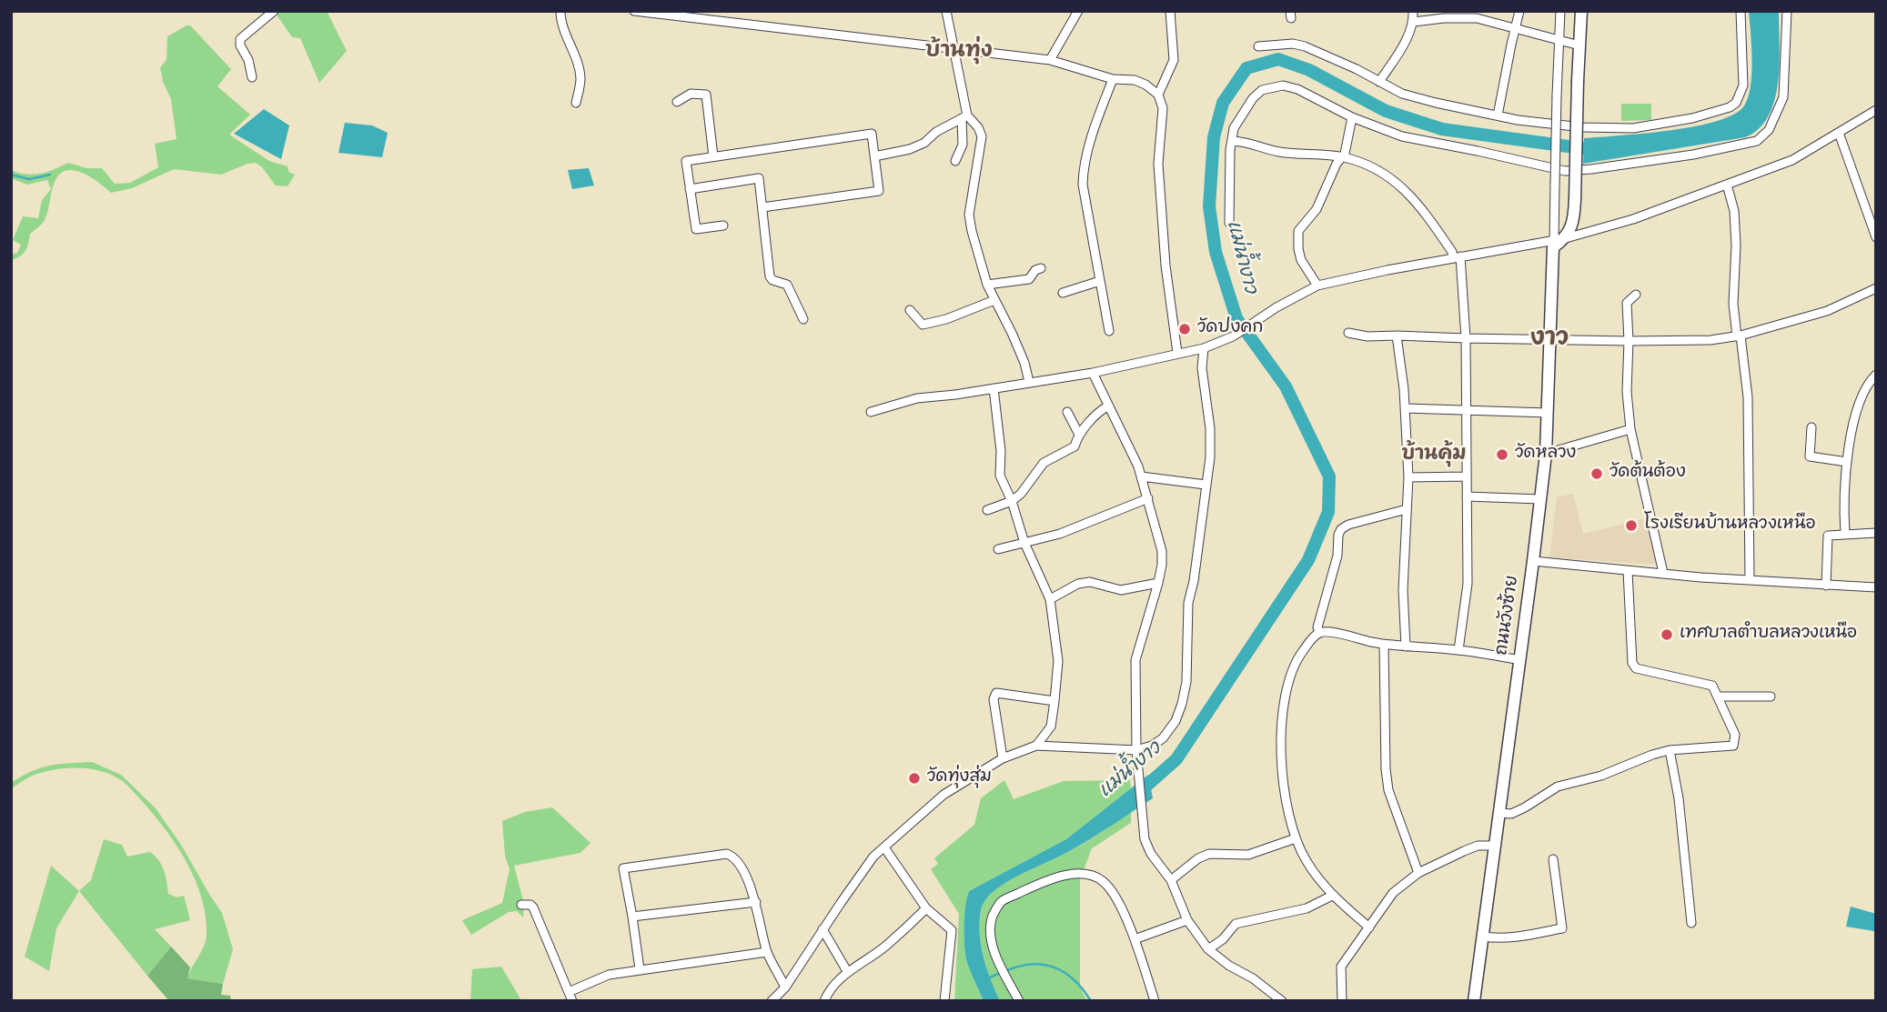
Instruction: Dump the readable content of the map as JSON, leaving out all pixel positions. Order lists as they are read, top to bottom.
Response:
{
  "streets": {
    "main road": ["ถนนวังซ้าย"]
  },
  "districts": ["บ้านทุ่ง", "งาว", "บ้านคุ้ม"],
  "water": ["แม่น้ำงาว"],
  "places": [
    "วัดปงคก",
    "วัดหลวง",
    "วัดต้นต้อง",
    "โรงเรียนบ้านหลวงเหนือ",
    "เทศบาลตำบลหลวงเหนือ",
    "วัดทุ่งสุ่ม"
  ]
}
